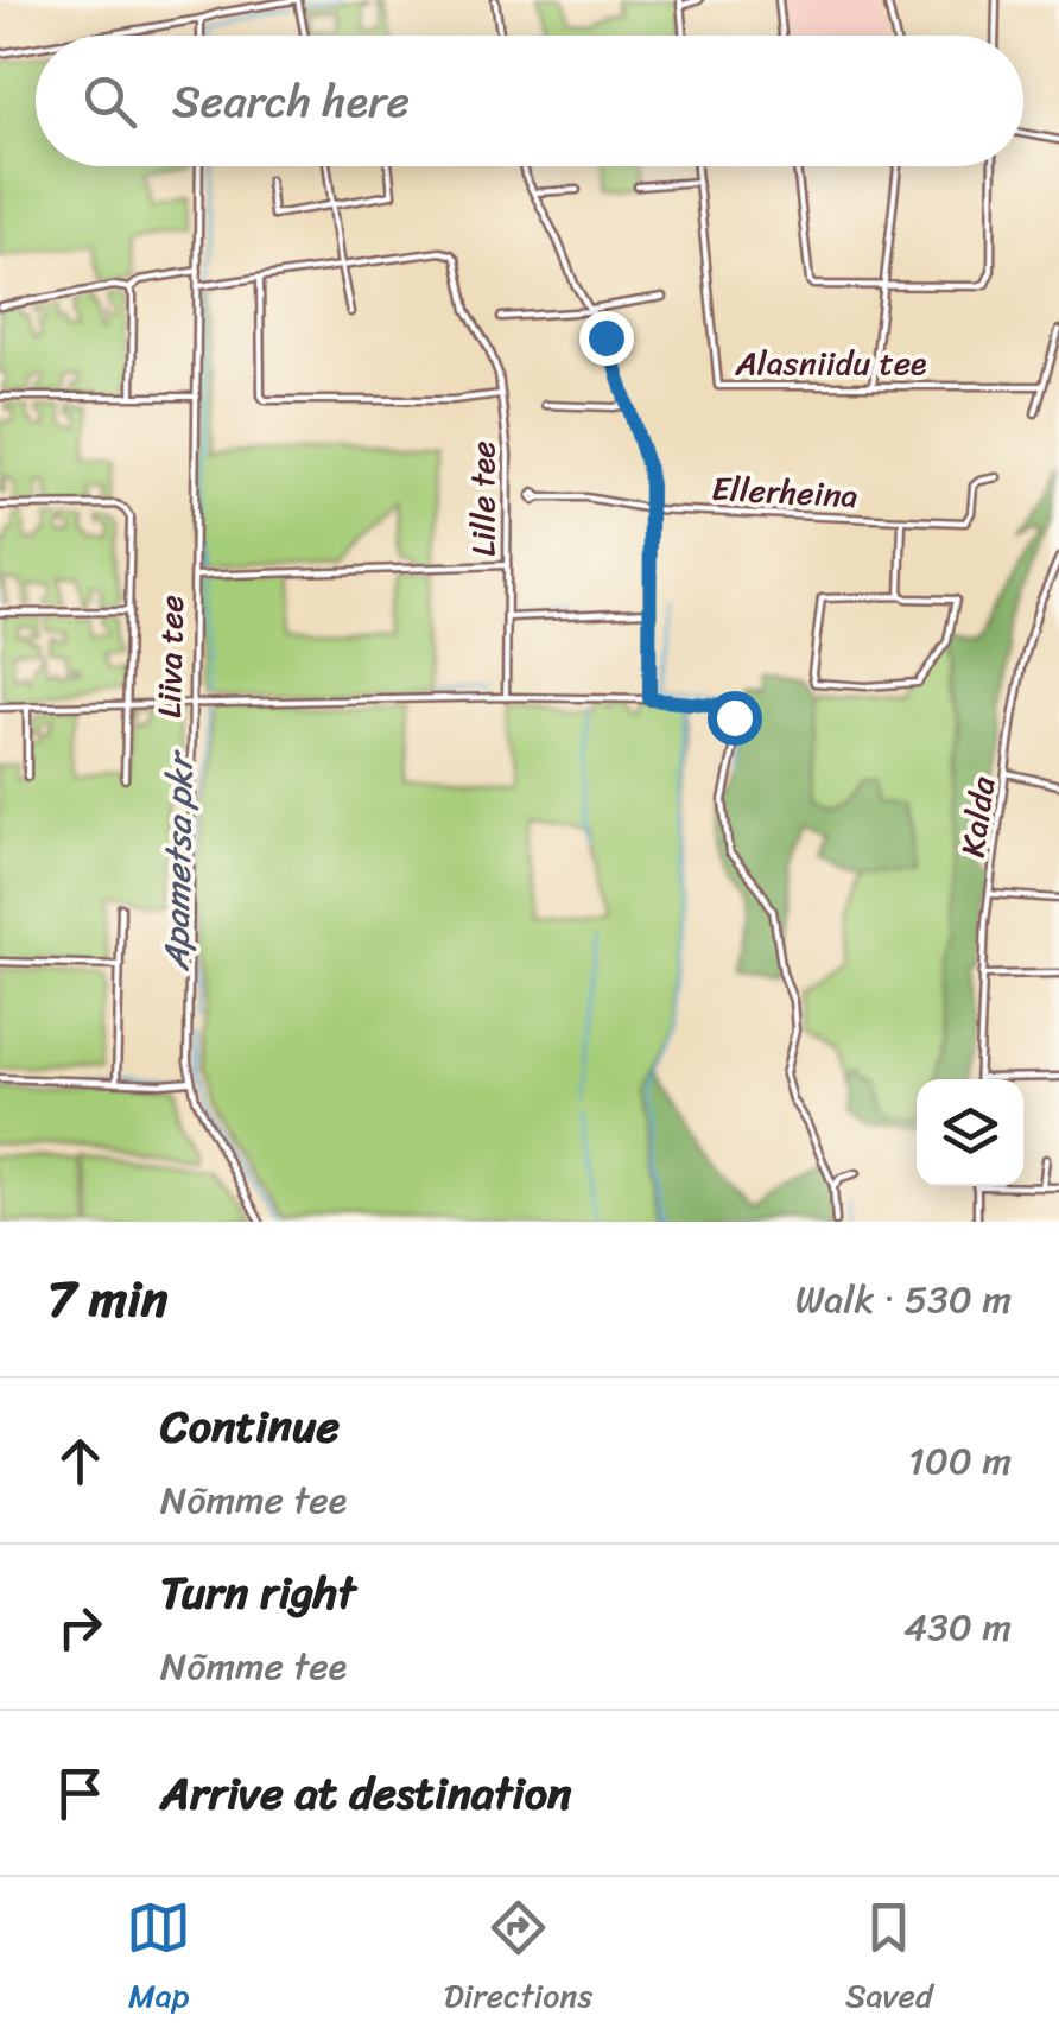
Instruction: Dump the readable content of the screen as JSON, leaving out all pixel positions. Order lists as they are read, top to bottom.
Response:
{
  "streets": {
    "street": [
      "Alasniidu tee",
      "Ellerheina",
      "Lille tee",
      "Liiva tee",
      "Kalda"
    ]
  },
  "crossings": [
    ["Lille tee", "Liiva tee"]
  ],
  "water": ["Apametsa pkr"],
  "page": {
    "search": "Search here",
    "heading": ["7 min", "Walk · 530 m"],
    "list": [
      ["Continue", "Nõmme tee", "100 m"],
      ["Turn right", "Nõmme tee", "430 m"],
      "Arrive at destination"
    ],
    "nav": ["Map", "Directions", "Saved"]
  }
}
